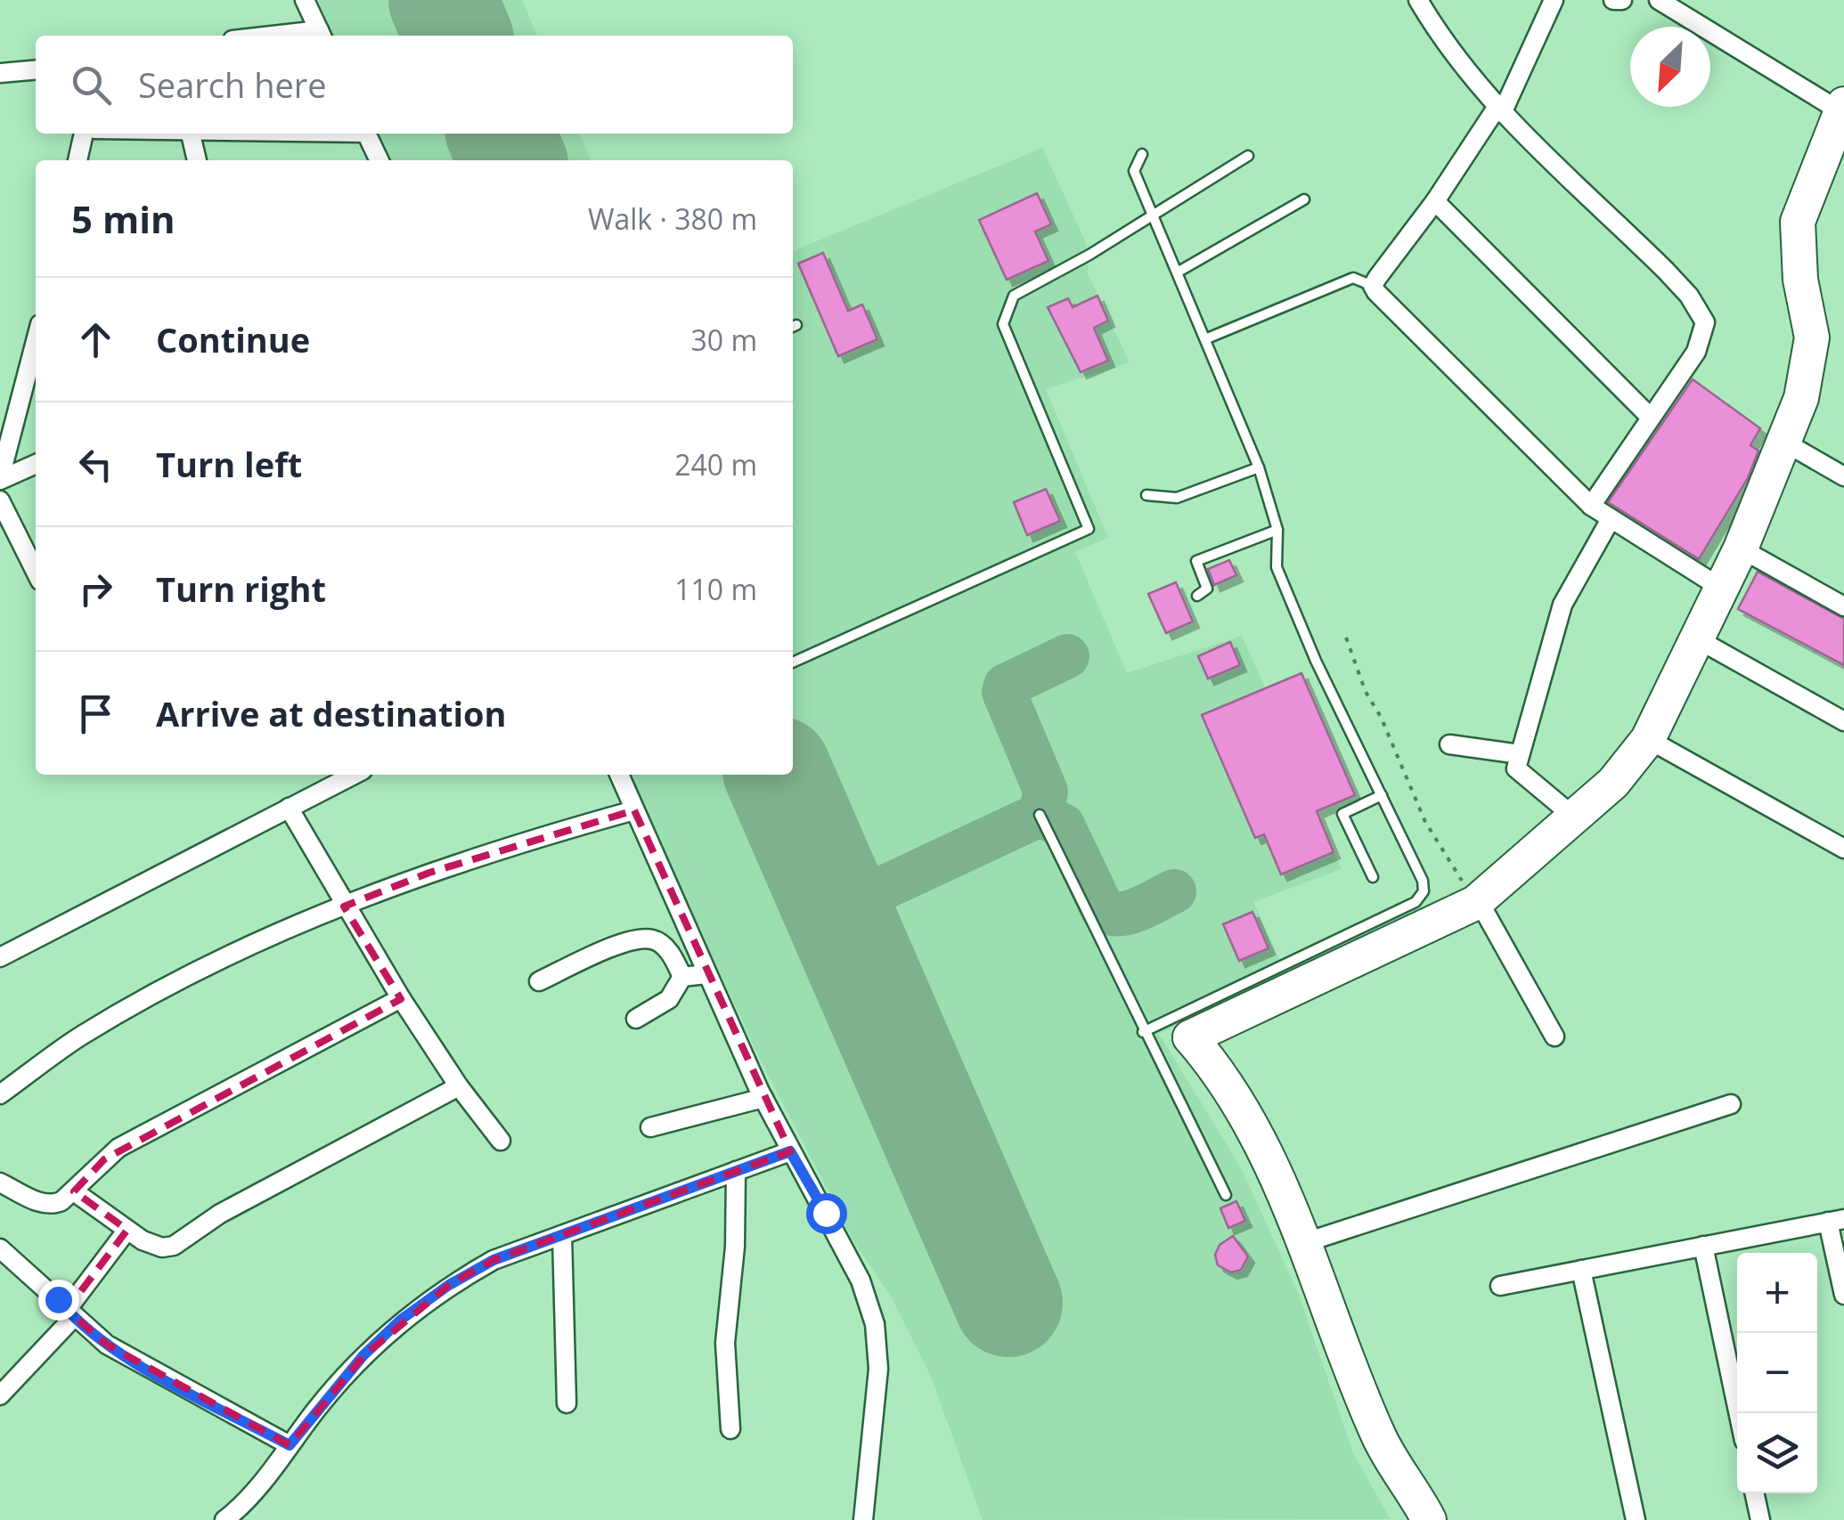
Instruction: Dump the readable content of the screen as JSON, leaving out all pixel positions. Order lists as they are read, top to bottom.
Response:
{
  "north": "bottom left",
  "page": {
    "search": "Search here",
    "heading": ["5 min", "Walk · 380 m"],
    "list": [
      ["Continue", "30 m"],
      ["Turn left", "240 m"],
      ["Turn right", "110 m"],
      "Arrive at destination"
    ],
    "map_buttons": ["+", "−"]
  }
}
